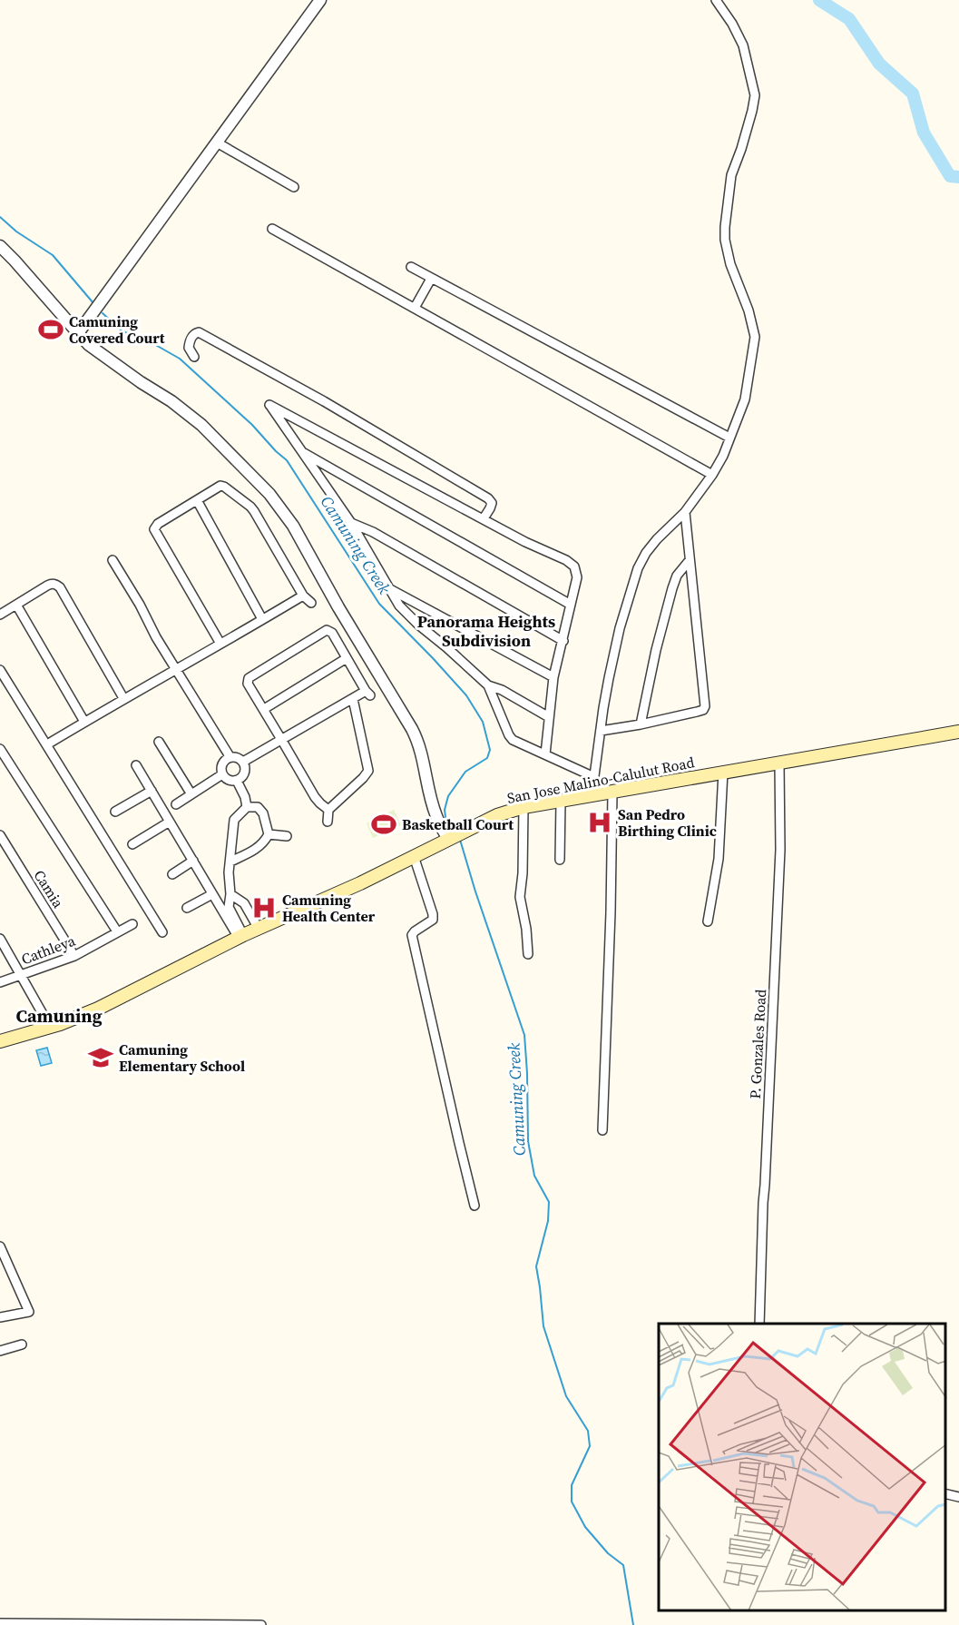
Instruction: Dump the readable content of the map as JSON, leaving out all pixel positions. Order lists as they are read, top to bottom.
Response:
{
  "streets": {
    "main road": ["San Jose Malino-Calulut Road"],
    "street": ["Camia", "Cathleya", "P. Gonzales Road"]
  },
  "crossings": [
    ["San Jose Malino-Calulut Road", "P. Gonzales Road"],
    ["Camia", "Cathleya"]
  ],
  "districts": ["Panorama Heights Subdivision", "Camuning"],
  "water": ["Camuning Creek"],
  "places": {
    "sports": ["Camuning Covered Court", "Basketball Court"],
    "hospital": ["San Pedro Birthing Clinic", "Camuning Health Center"],
    "school or university": ["Camuning Elementary School"]
  }
}
